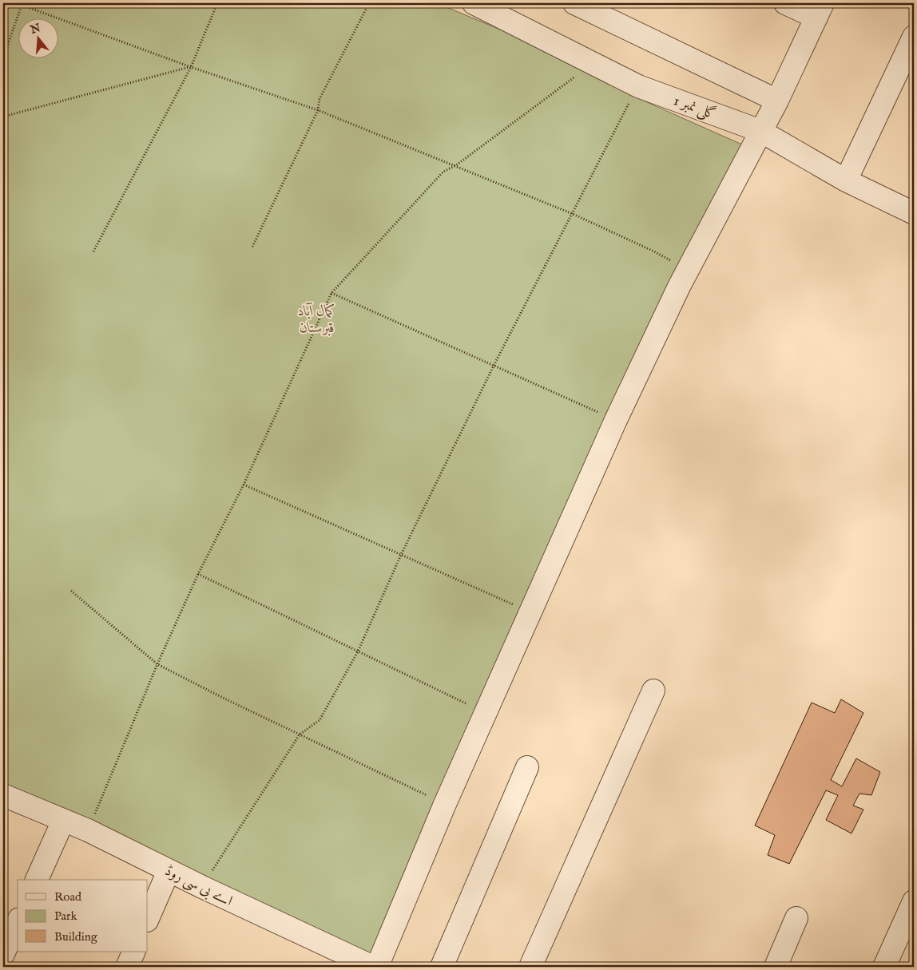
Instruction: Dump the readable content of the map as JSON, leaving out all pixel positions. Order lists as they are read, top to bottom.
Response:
{
  "streets": {
    "street": ["گلی نمبر 1", "اے بی سی روڈ"]
  },
  "parks": ["کمال آباد قبرستان"],
  "legend": ["Road", "Park", "Building"],
  "north": "top"
}
